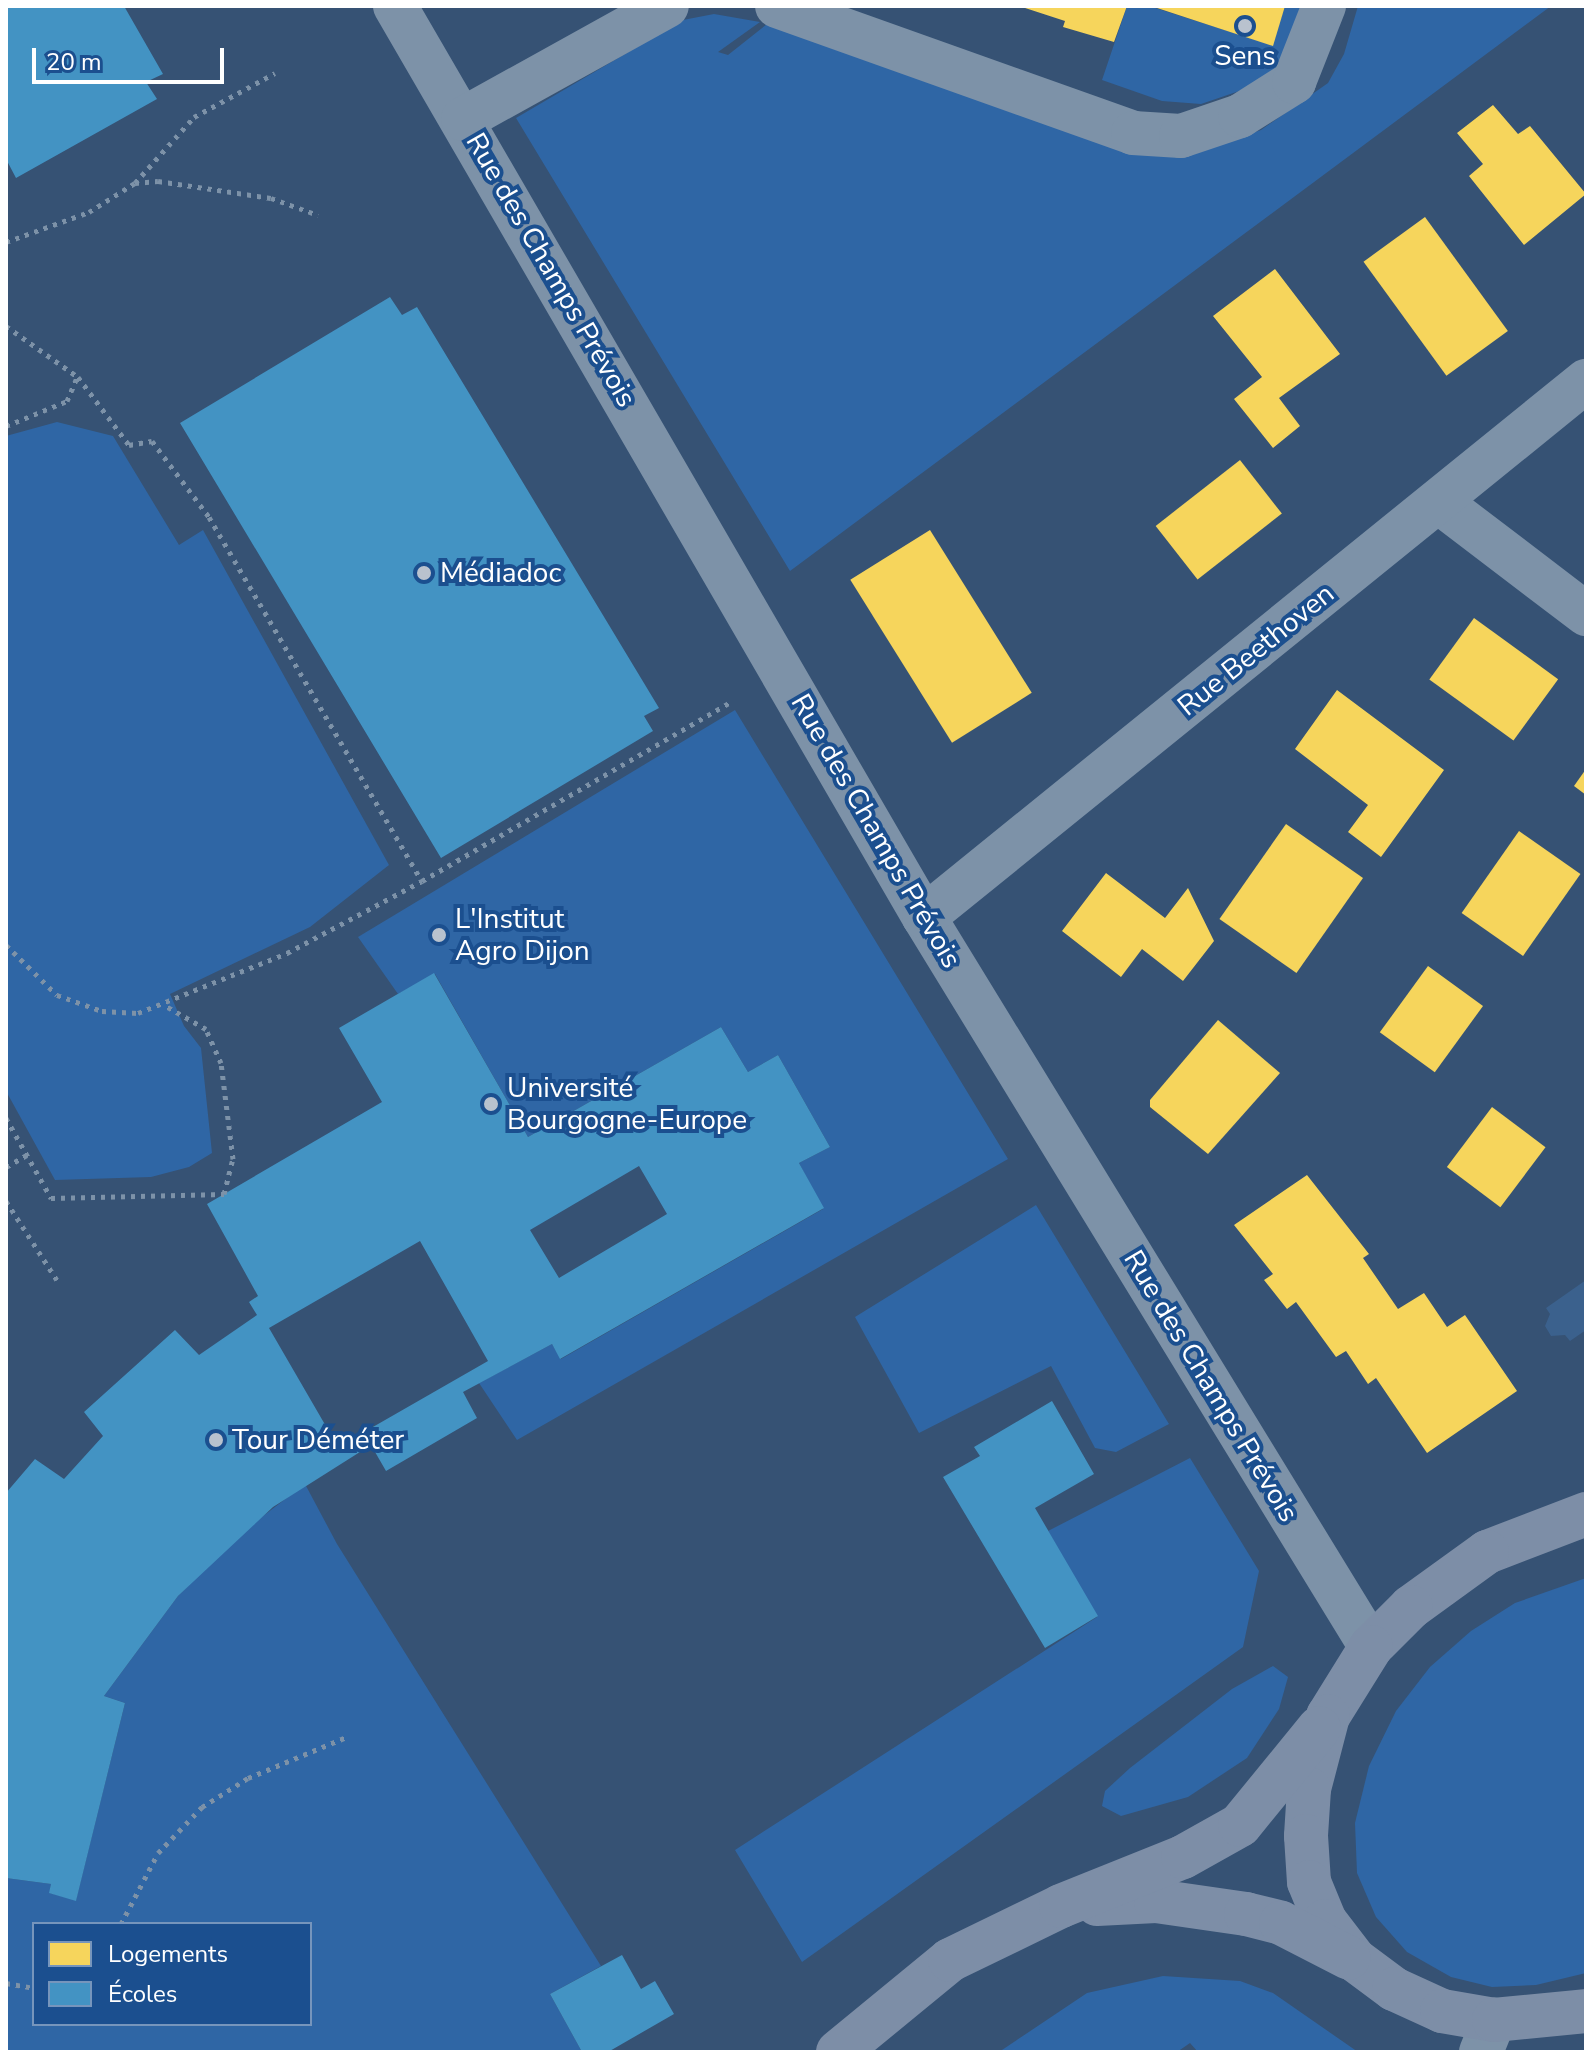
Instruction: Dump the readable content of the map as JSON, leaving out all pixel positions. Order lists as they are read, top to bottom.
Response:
{
  "streets": {
    "street": ["Rue des Champs Prévois", "Rue Beethoven"]
  },
  "crossings": [
    ["Rue des Champs Prévois", "Rue Beethoven"]
  ],
  "places": [
    "Sens",
    "Médiadoc",
    "L'Institut Agro Dijon",
    "Université Bourgogne-Europe",
    "Tour Déméter"
  ],
  "legend": ["Logements", "Écoles"],
  "scale_bar": "20 m"
}
